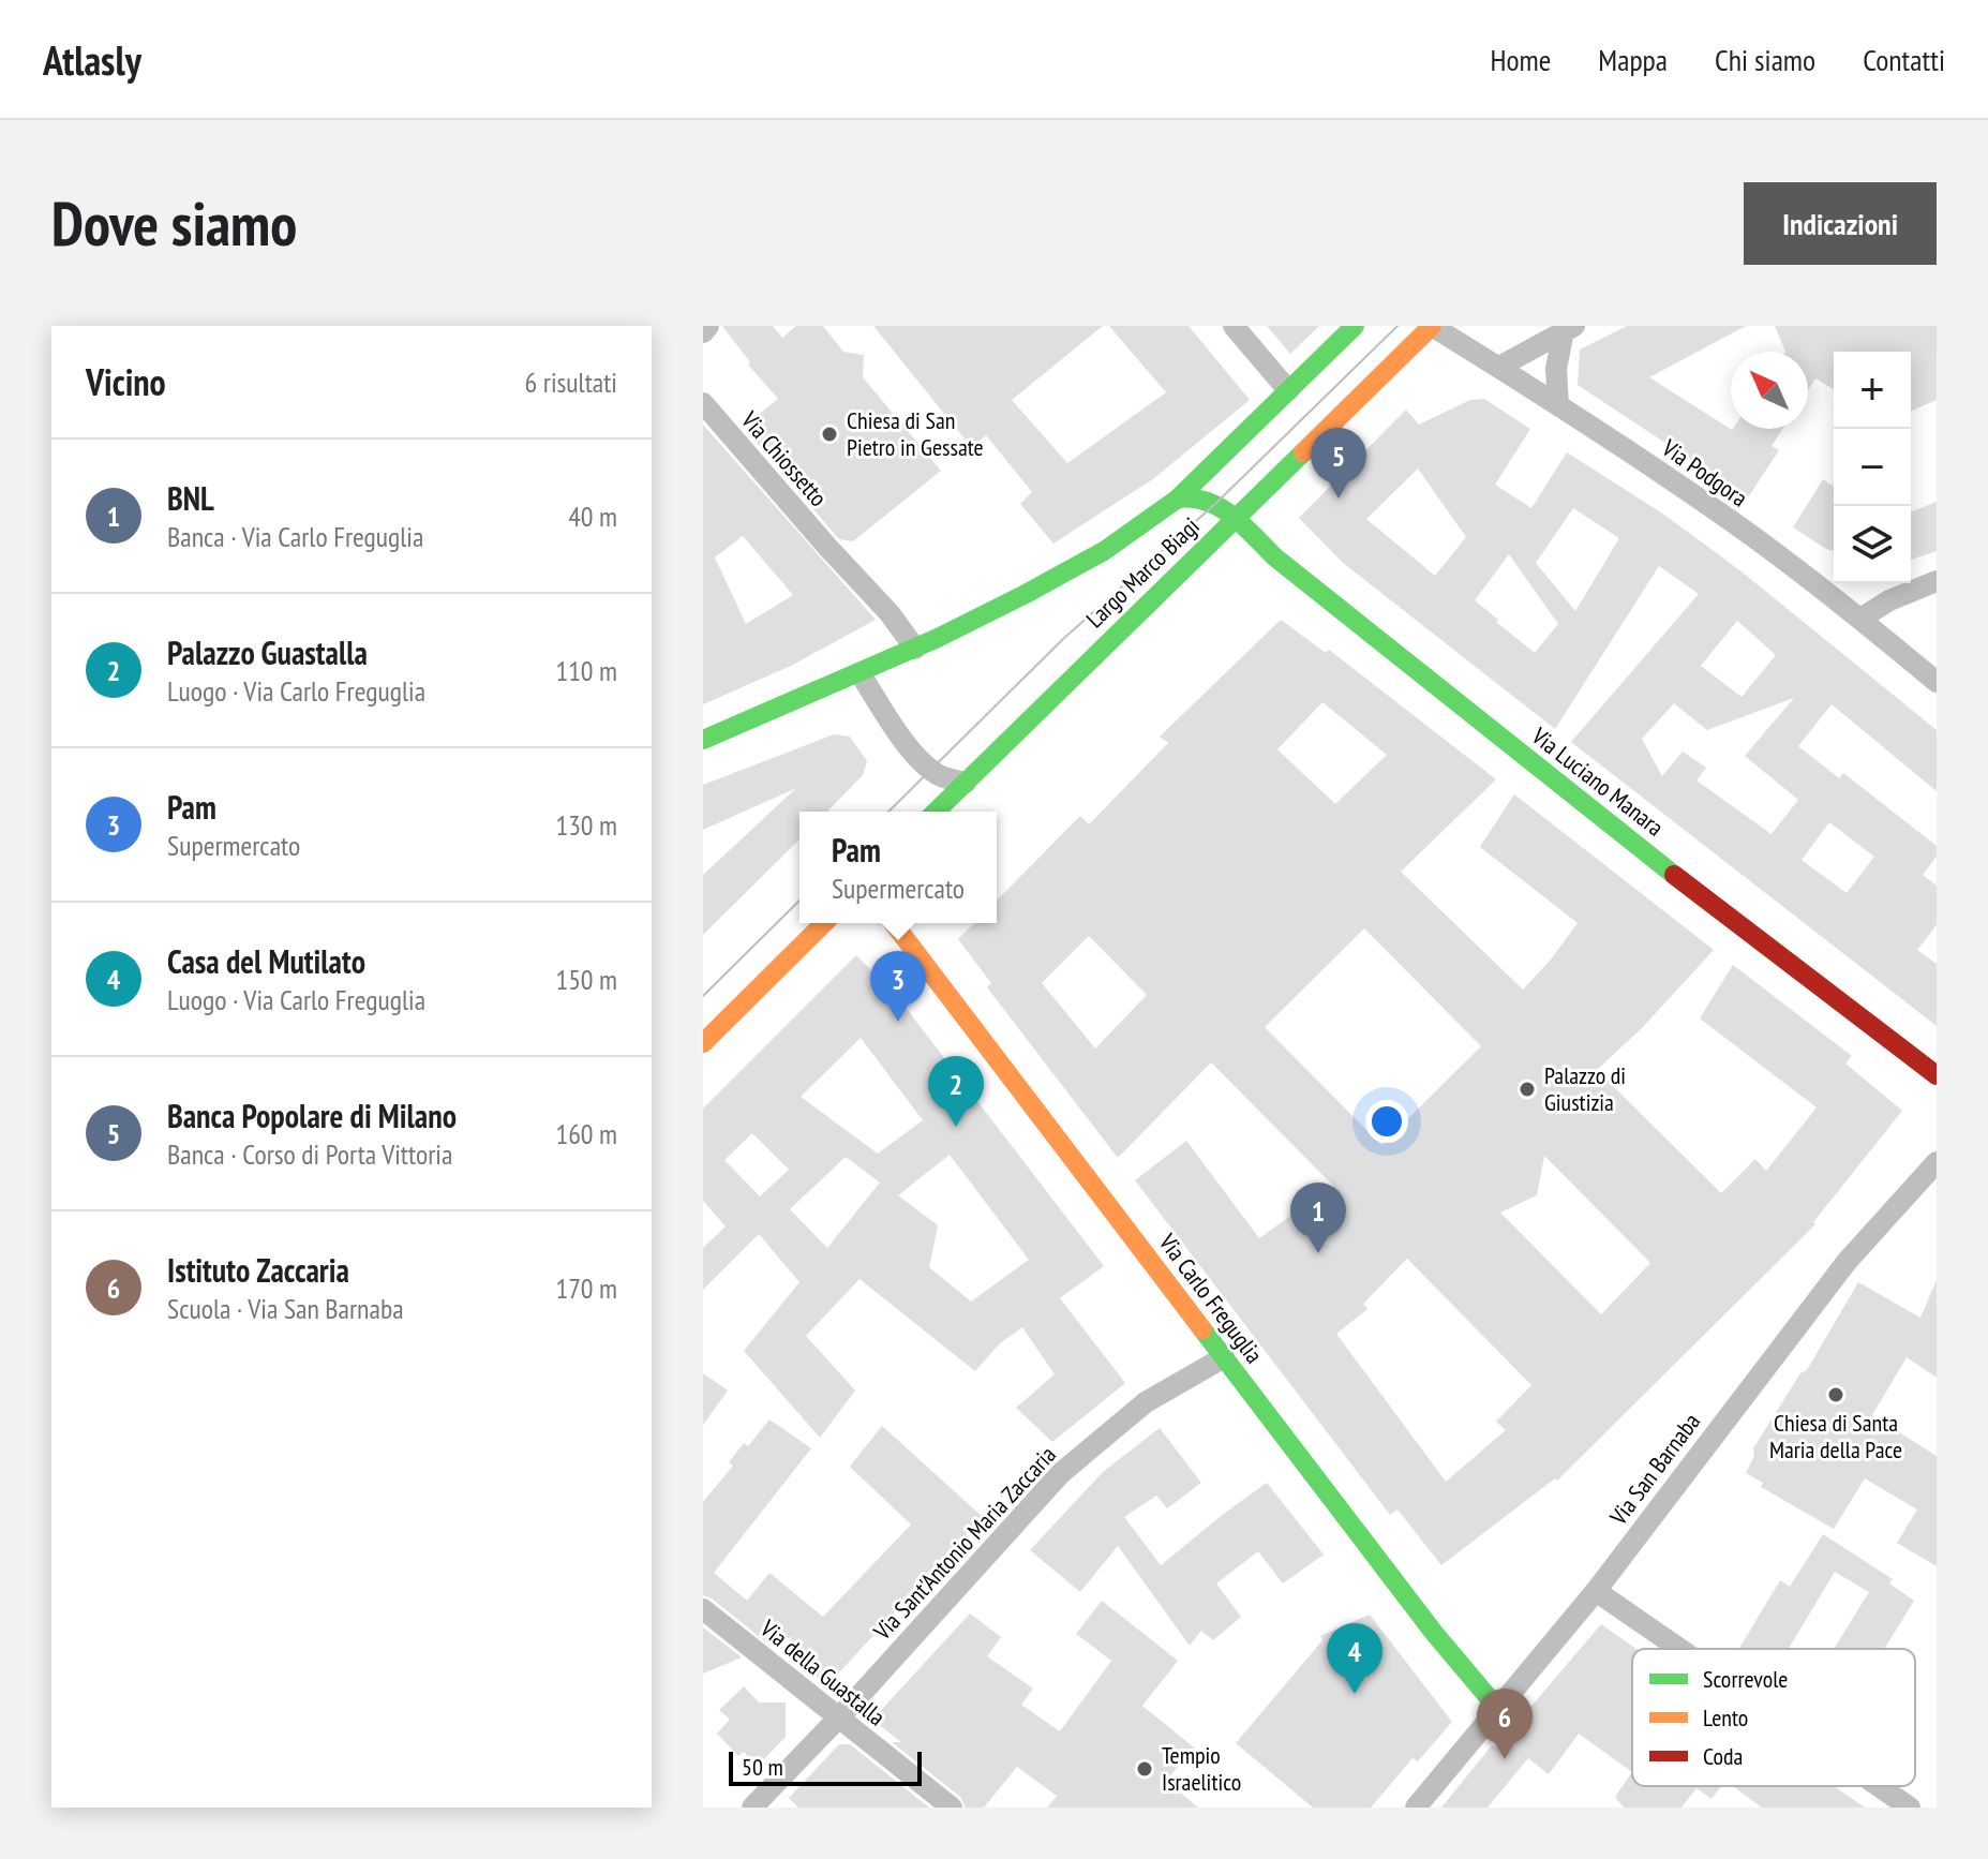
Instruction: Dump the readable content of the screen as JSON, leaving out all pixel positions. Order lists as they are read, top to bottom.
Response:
{
  "streets": {
    "street": [
      "Via Chiossetto",
      "Via Podgora",
      "Largo Marco Biagi",
      "Via Luciano Manara",
      "Via Carlo Freguglia",
      "Via San Barnaba",
      "Via Sant'Antonio Maria Zaccaria",
      "Via della Guastalla"
    ]
  },
  "crossings": [
    ["Via Chiossetto", "Largo Marco Biagi"],
    ["Largo Marco Biagi", "Via Luciano Manara"],
    ["Via Carlo Freguglia", "Via San Barnaba"],
    ["Via Carlo Freguglia", "Via Sant'Antonio Maria Zaccaria"],
    ["Via Sant'Antonio Maria Zaccaria", "Via della Guastalla"]
  ],
  "places": [
    "Chiesa di San Pietro in Gessate",
    "Palazzo di Giustizia",
    "Chiesa di Santa Maria della Pace",
    "Tempio Israelitico"
  ],
  "legend": ["Scorrevole", "Lento", "Coda"],
  "scale_bar": "50 m",
  "north": "top left",
  "page": {
    "header": "Atlasly",
    "nav": [
      "Home",
      "Mappa",
      "Chi siamo",
      "Contatti"
    ],
    "buttons": "Indicazioni",
    "title": "Dove siamo",
    "heading": ["Vicino", "6 risultati"],
    "map_buttons": ["+", "−"],
    "pins": [
      "5",
      "3",
      "2",
      "1",
      "4",
      "6"
    ],
    "list": [
      {
        "mark": "1",
        "name": "BNL",
        "note": "Banca · Via Carlo Freguglia",
        "value": "40 m"
      },
      {
        "mark": "2",
        "name": "Palazzo Guastalla",
        "note": "Luogo · Via Carlo Freguglia",
        "value": "110 m"
      },
      {
        "mark": "3",
        "name": "Pam",
        "note": "Supermercato",
        "value": "130 m"
      },
      {
        "mark": "4",
        "name": "Casa del Mutilato",
        "note": "Luogo · Via Carlo Freguglia",
        "value": "150 m"
      },
      {
        "mark": "5",
        "name": "Banca Popolare di Milano",
        "note": "Banca · Corso di Porta Vittoria",
        "value": "160 m"
      },
      {
        "mark": "6",
        "name": "Istituto Zaccaria",
        "note": "Scuola · Via San Barnaba",
        "value": "170 m"
      }
    ],
    "popup": ["Pam", "Supermercato"],
    "scale": "50 m"
  }
}
